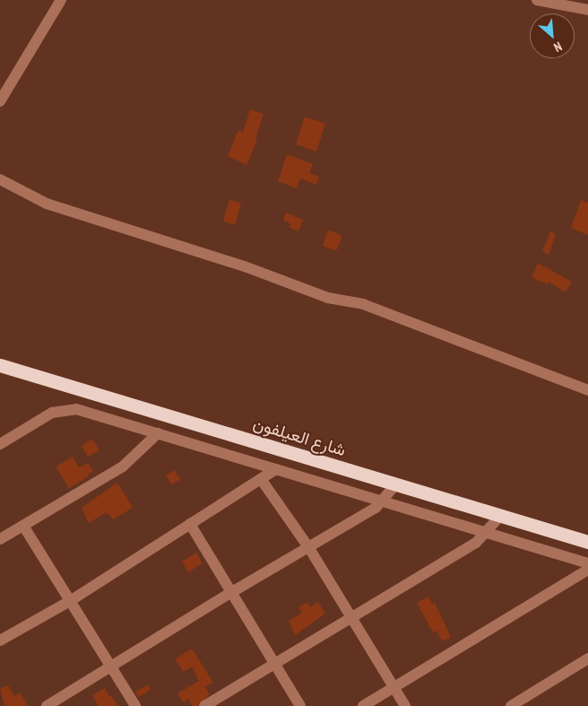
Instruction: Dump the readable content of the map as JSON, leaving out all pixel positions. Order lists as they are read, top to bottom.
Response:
{
  "streets": {
    "highway": ["شارع العيلفون"]
  },
  "north": "bottom right"
}
